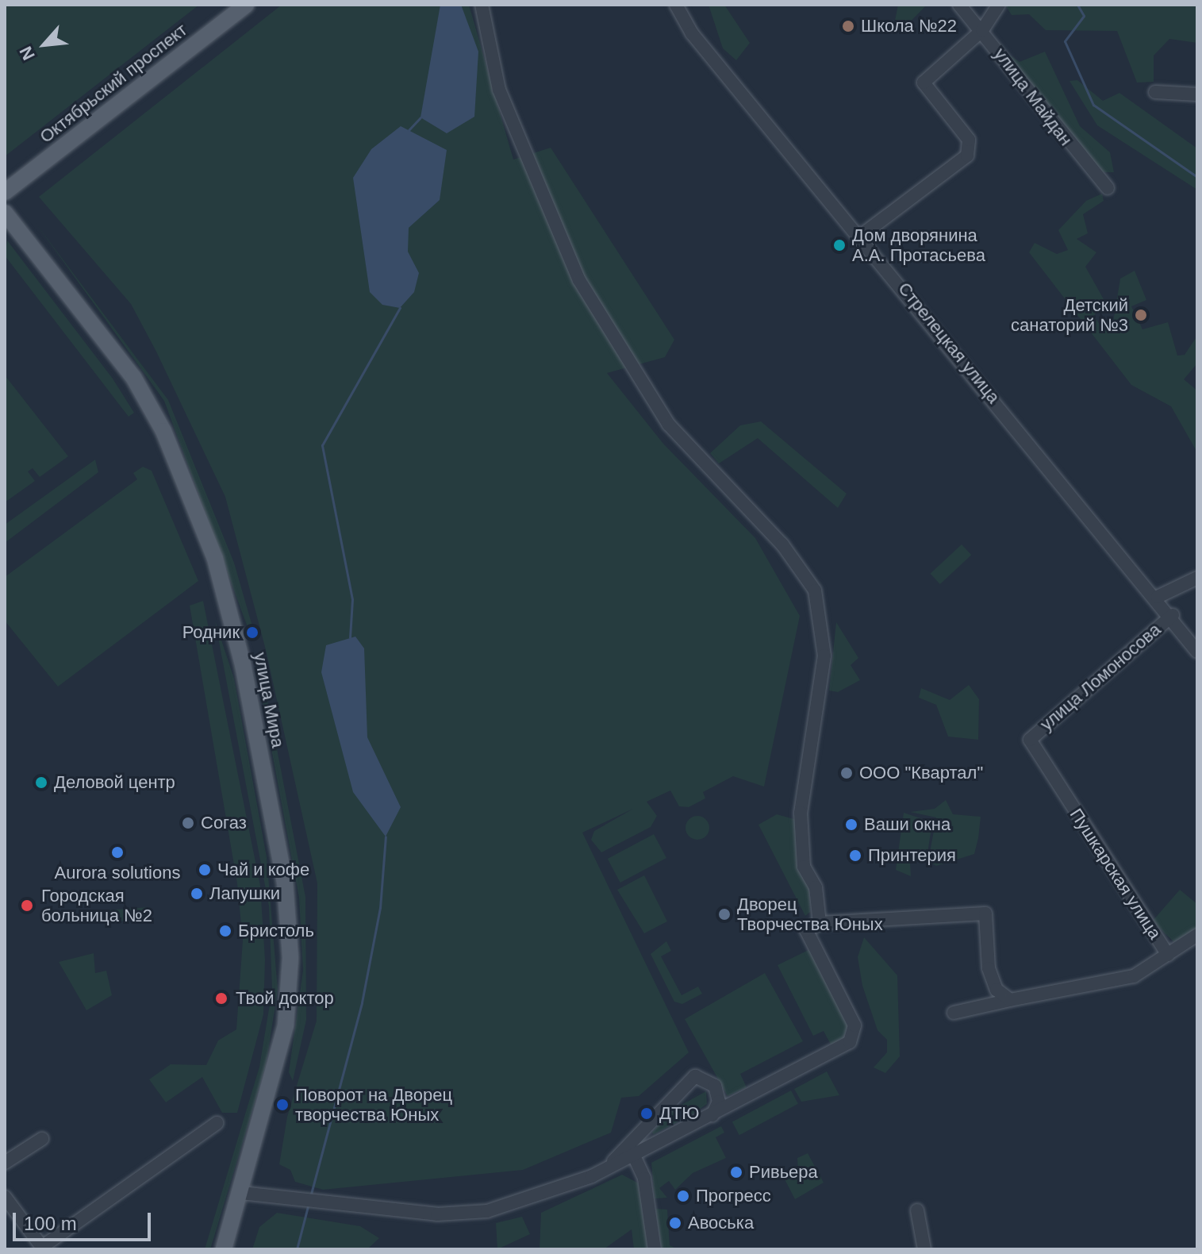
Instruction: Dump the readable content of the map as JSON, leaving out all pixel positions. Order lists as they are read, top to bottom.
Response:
{
  "streets": {
    "main road": ["Октябрьский проспект", "улица Мира"],
    "street": [
      "улица Майдан",
      "Стрелецкая улица",
      "улица Ломоносова",
      "Пушкарская улица"
    ]
  },
  "crossings": [
    ["Стрелецкая улица", "улица Ломоносова"],
    ["улица Ломоносова", "Пушкарская улица"]
  ],
  "places": [
    "Школа №22",
    "Дом дворянина А.А. Протасьева",
    "Детский санаторий №3",
    "Родник",
    "ООО \"Квартал\"",
    "Деловой центр",
    "Согаз",
    "Ваши окна",
    "Aurora solutions",
    "Принтерия",
    "Чай и кофе",
    "Лапушки",
    "Городская больница №2",
    "Дворец Творчества Юных",
    "Бристоль",
    "Твой доктор",
    "Поворот на Дворец творчества Юных",
    "ДТЮ",
    "Ривьера",
    "Прогресс",
    "Авоська"
  ],
  "scale_bar": "100 m",
  "north": "bottom left"
}
